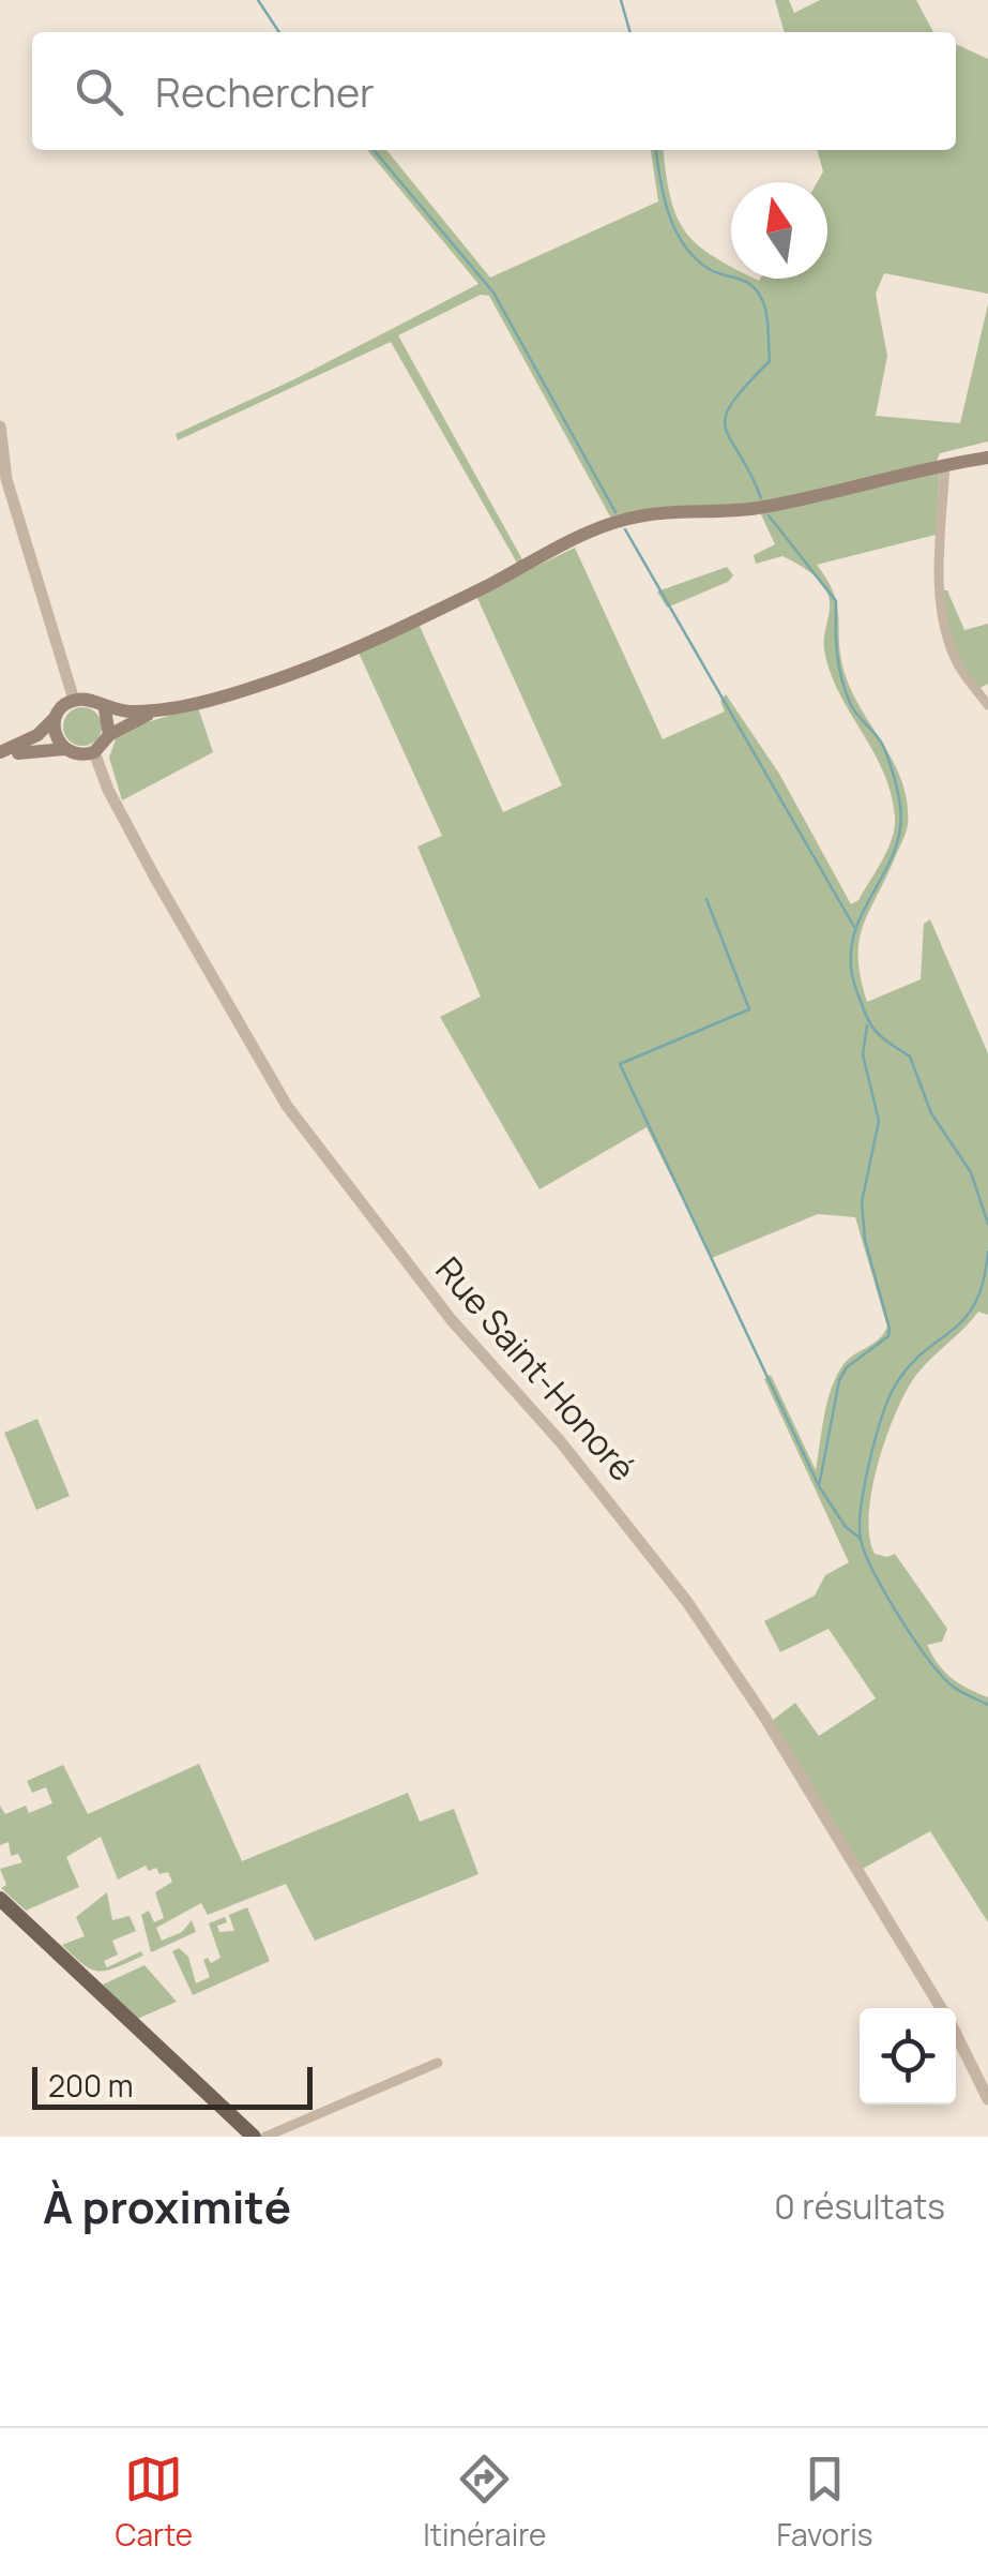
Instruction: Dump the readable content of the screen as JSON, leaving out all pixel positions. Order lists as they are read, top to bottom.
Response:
{
  "streets": {
    "street": ["Rue Saint-Honoré"]
  },
  "scale_bar": "200 m",
  "north": "top",
  "page": {
    "search": "Rechercher",
    "scale": "200 m",
    "heading": ["À proximité", "0 résultats"],
    "nav": ["Carte", "Itinéraire", "Favoris"]
  }
}
